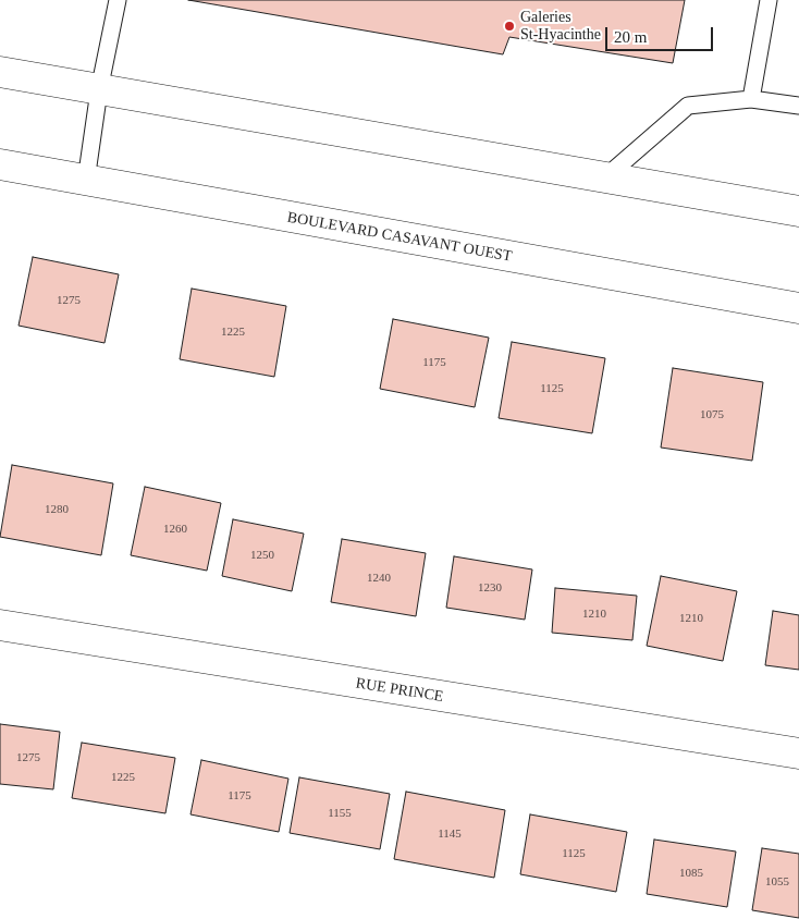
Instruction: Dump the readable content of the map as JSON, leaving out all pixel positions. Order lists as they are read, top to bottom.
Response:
{
  "streets": {
    "street": ["BOULEVARD CASAVANT OUEST", "RUE PRINCE"]
  },
  "places": ["Galeries St-Hyacinthe"],
  "house_numbers": [
    "1275",
    "1225",
    "1175",
    "1125",
    "1075",
    "1280",
    "1260",
    "1250",
    "1240",
    "1230",
    "1210",
    "1210",
    "1275",
    "1225",
    "1175",
    "1155",
    "1145",
    "1125",
    "1085",
    "1055"
  ],
  "scale_bar": "20 m"
}
